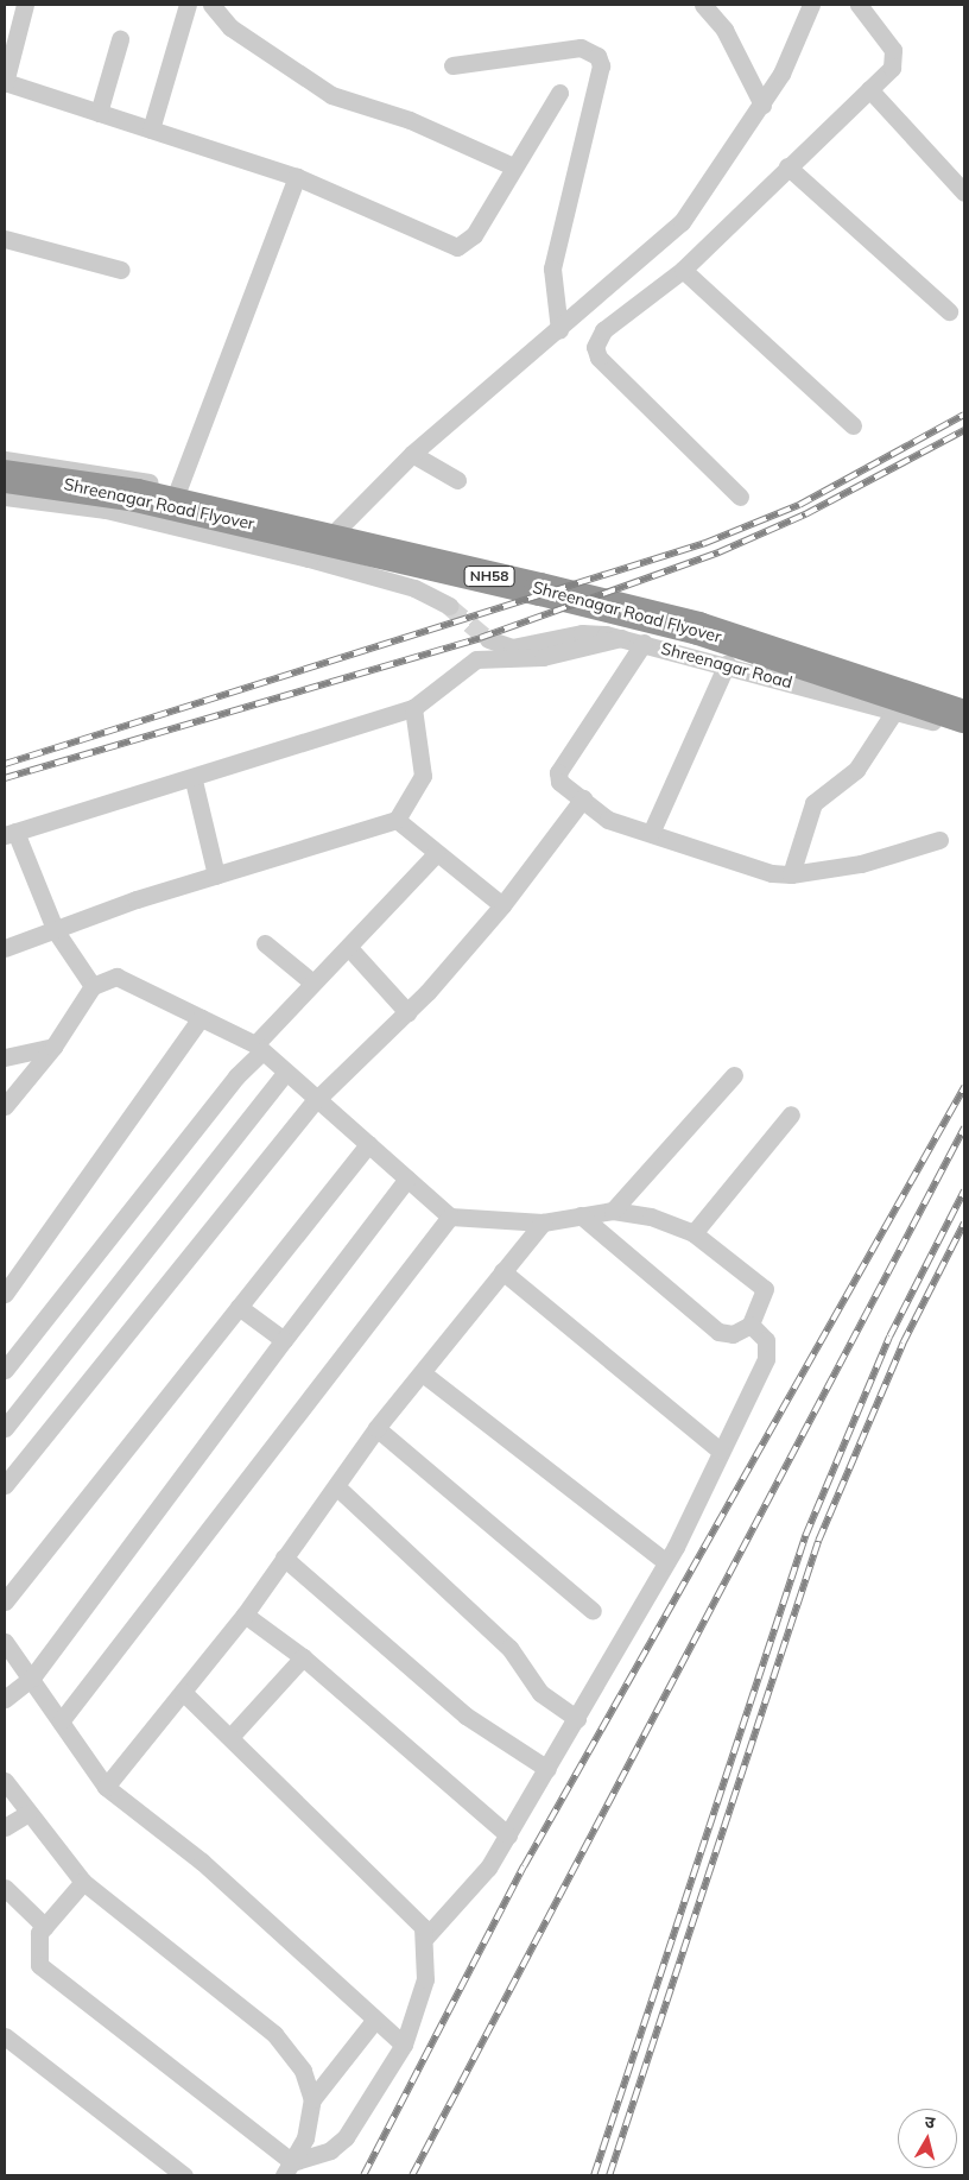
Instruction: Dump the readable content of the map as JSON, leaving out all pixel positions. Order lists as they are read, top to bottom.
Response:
{
  "streets": {
    "highway": ["Shreenagar Road Flyover", "NH58"],
    "street": ["Shreenagar Road"]
  },
  "north": "top"
}
